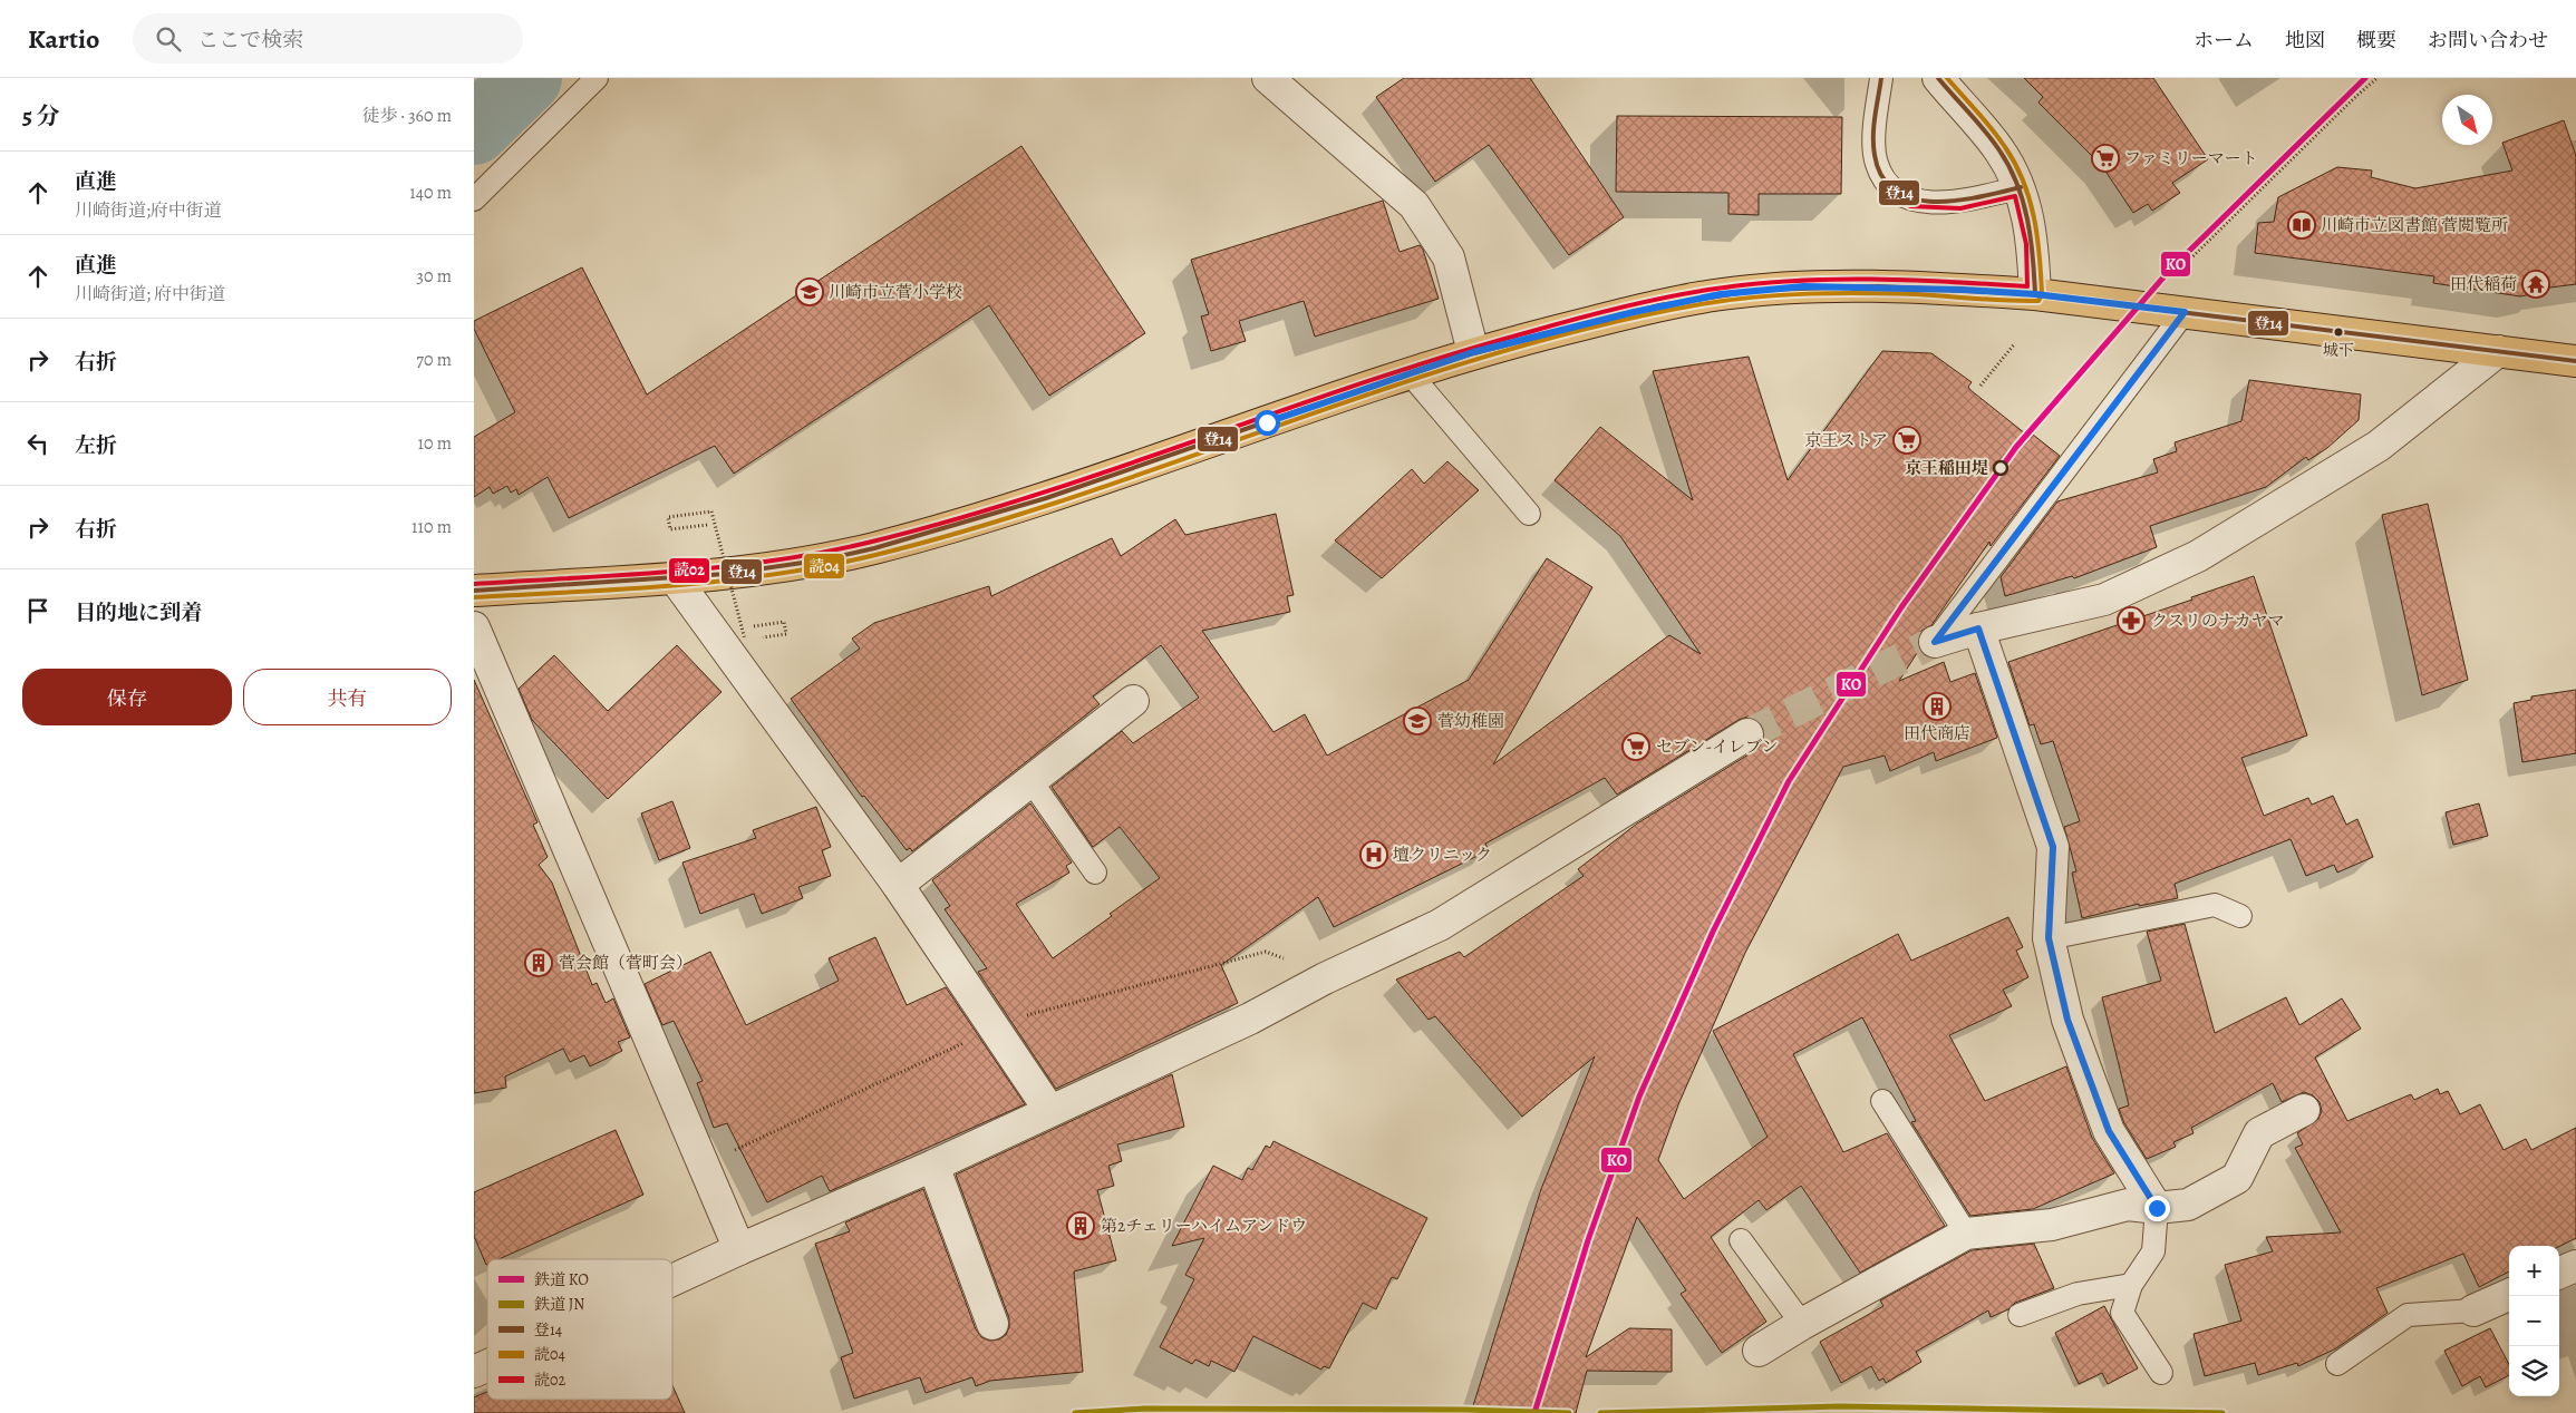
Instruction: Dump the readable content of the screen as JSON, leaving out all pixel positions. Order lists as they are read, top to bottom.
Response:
{
  "places": {
    "supermarket": ["ファミリーマート", "京王ストア", "セブン-イレブン"],
    "library": ["川崎市立図書館 菅閲覧所"],
    "temple": ["田代稲荷"],
    "school or university": ["川崎市立菅小学校", "菅幼稚園"],
    "other": ["城下", "京王稲田堤"],
    "pharmacy": ["クスリのナカヤマ"],
    "building": ["田代商店", "菅会館（菅町会）", "第2チェリーハイムアンドウ"],
    "hospital": ["壇クリニック"]
  },
  "lines": [
    "rail line KO",
    "transit line 登14",
    "transit line 読04",
    "transit line 読02",
    "rail line JN"
  ],
  "legend": [
    "鉄道 KO",
    "鉄道 JN",
    "登14",
    "読04",
    "読02"
  ],
  "north": "bottom right",
  "page": {
    "header": "Kartio",
    "search": "ここで検索",
    "nav": [
      "ホーム",
      "地図",
      "概要",
      "お問い合わせ"
    ],
    "heading": ["5 分", "徒歩 · 360 m"],
    "list": [
      ["直進", "川崎街道;府中街道", "140 m"],
      ["直進", "川崎街道; 府中街道", "30 m"],
      ["右折", "70 m"],
      ["左折", "10 m"],
      ["右折", "110 m"],
      "目的地に到着"
    ],
    "buttons": ["保存", "共有"],
    "map_buttons": ["+", "−"]
  }
}
